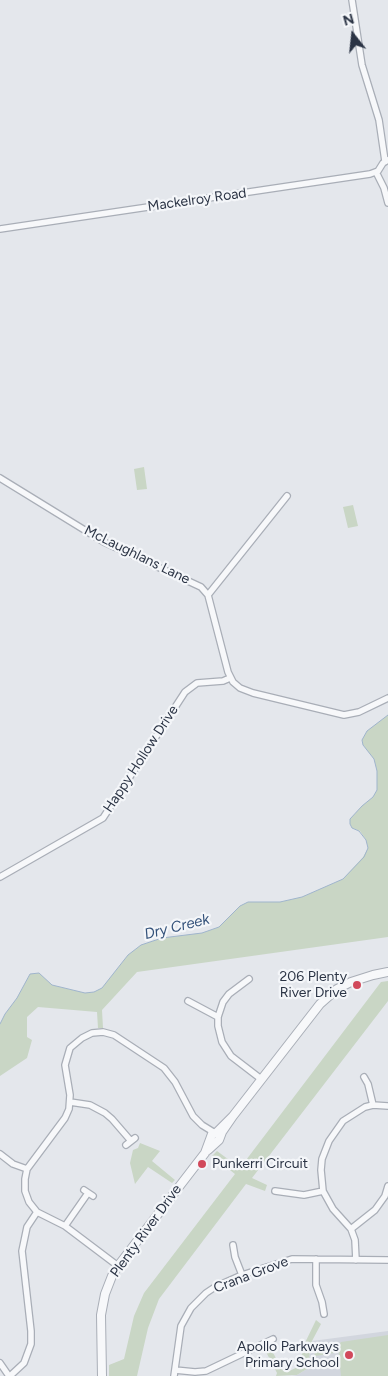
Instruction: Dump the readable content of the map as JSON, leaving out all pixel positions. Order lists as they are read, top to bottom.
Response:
{
  "streets": {
    "street": [
      "Mackelroy Road",
      "McLaughlans Lane",
      "Happy Hollow Drive",
      "Plenty River Drive",
      "Crana Grove"
    ]
  },
  "water": ["Dry Creek"],
  "places": ["206 Plenty River Drive", "Punkerri Circuit", "Apollo Parkways Primary School"],
  "north": "top"
}
